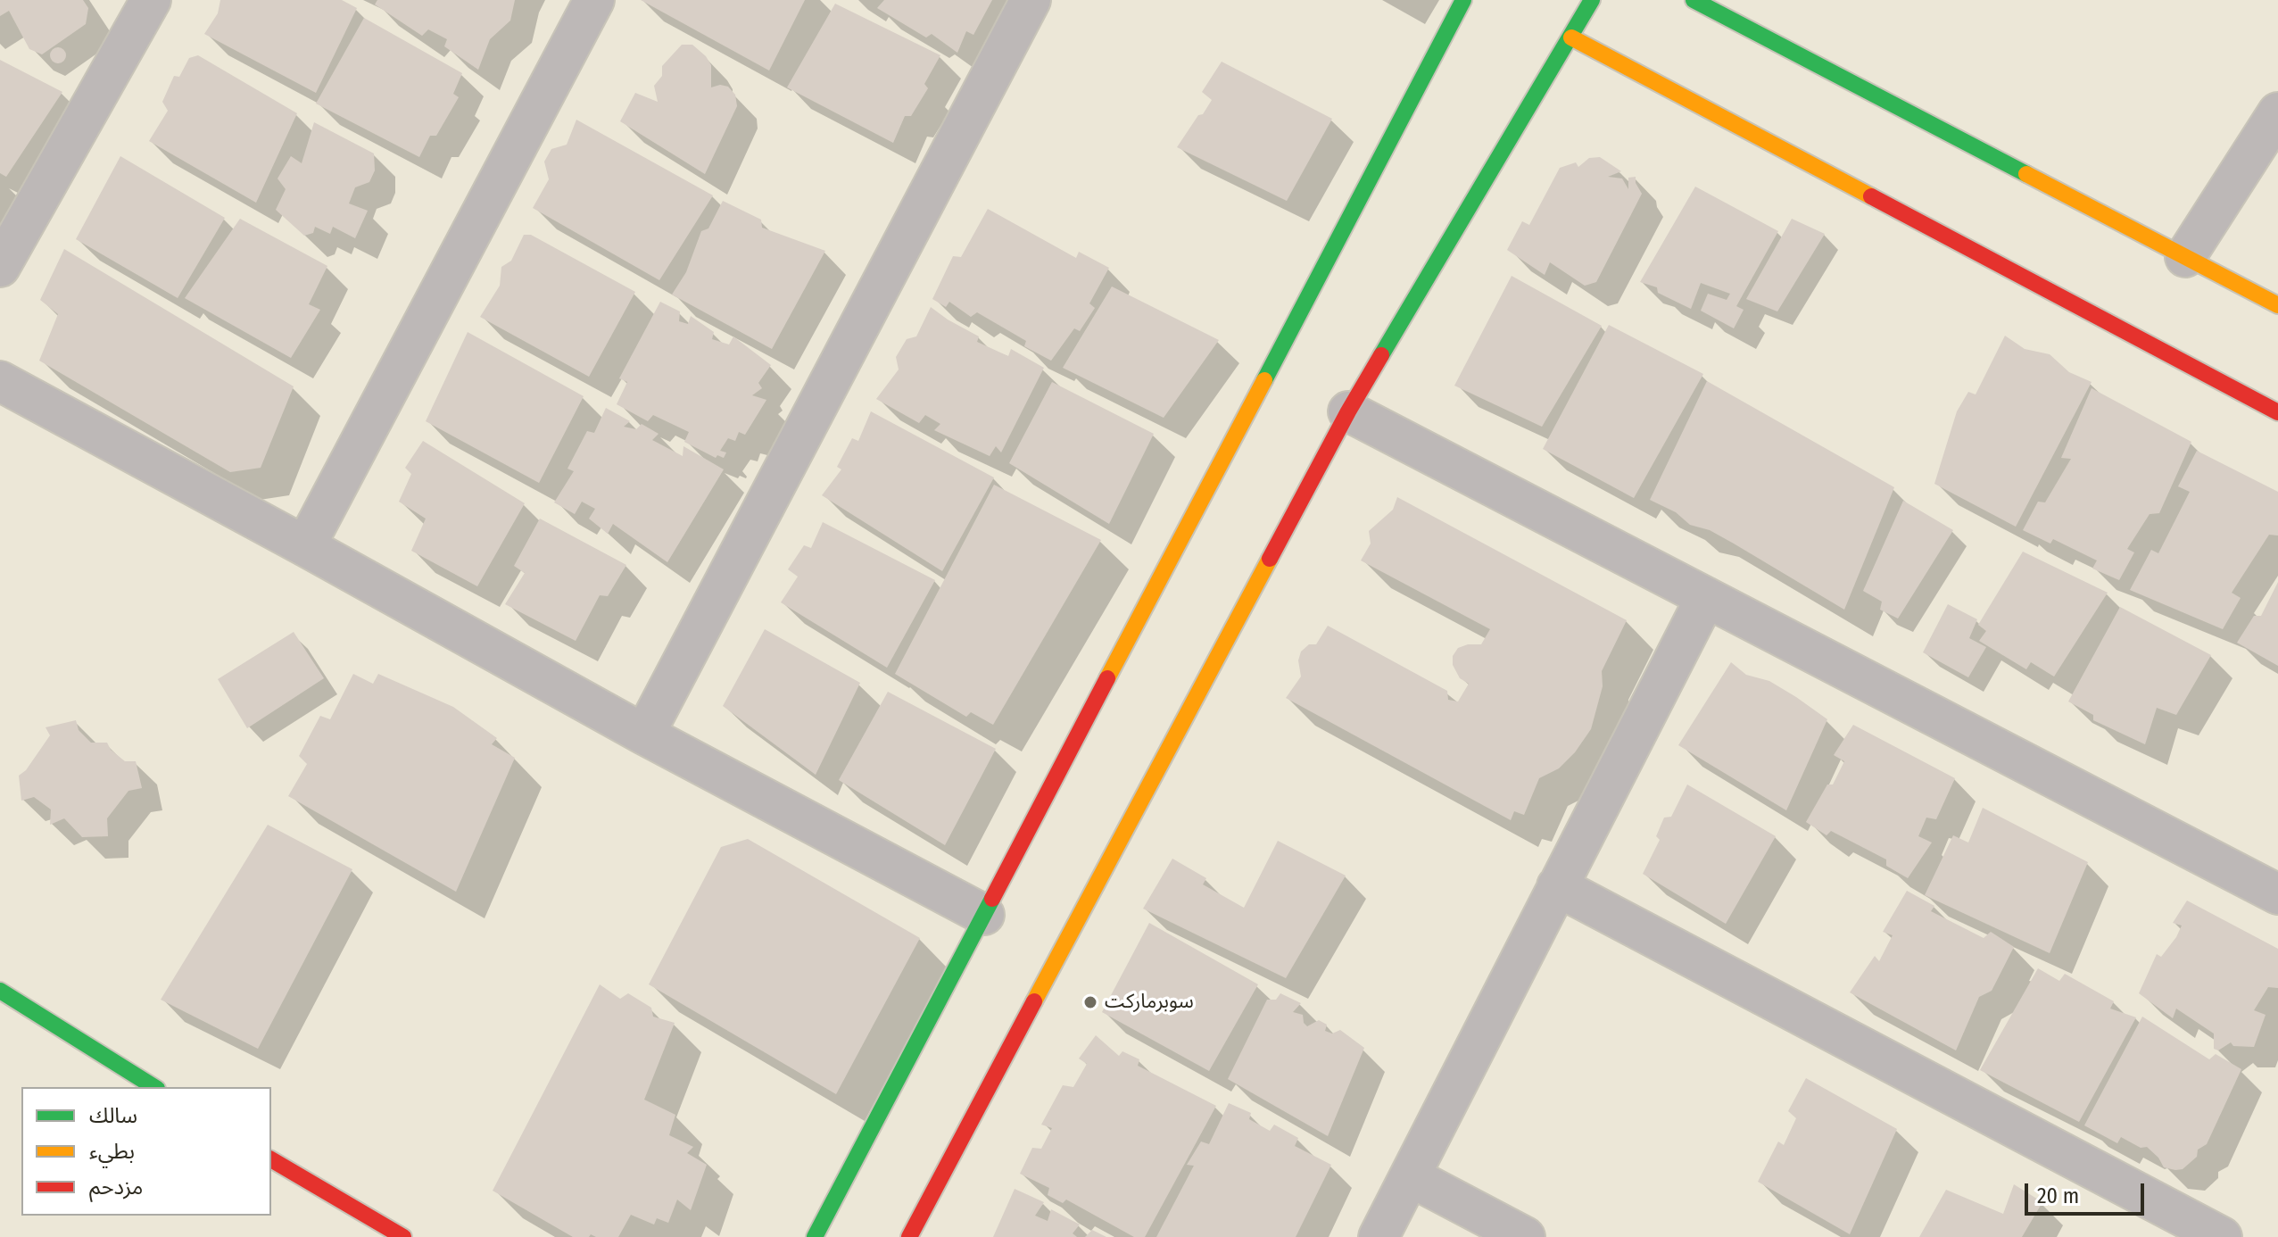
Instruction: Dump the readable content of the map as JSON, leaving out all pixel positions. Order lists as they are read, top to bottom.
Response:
{
  "places": ["سوبرماركت"],
  "legend": ["سالك", "بطيء", "مزدحم"],
  "scale_bar": "20 m"
}
